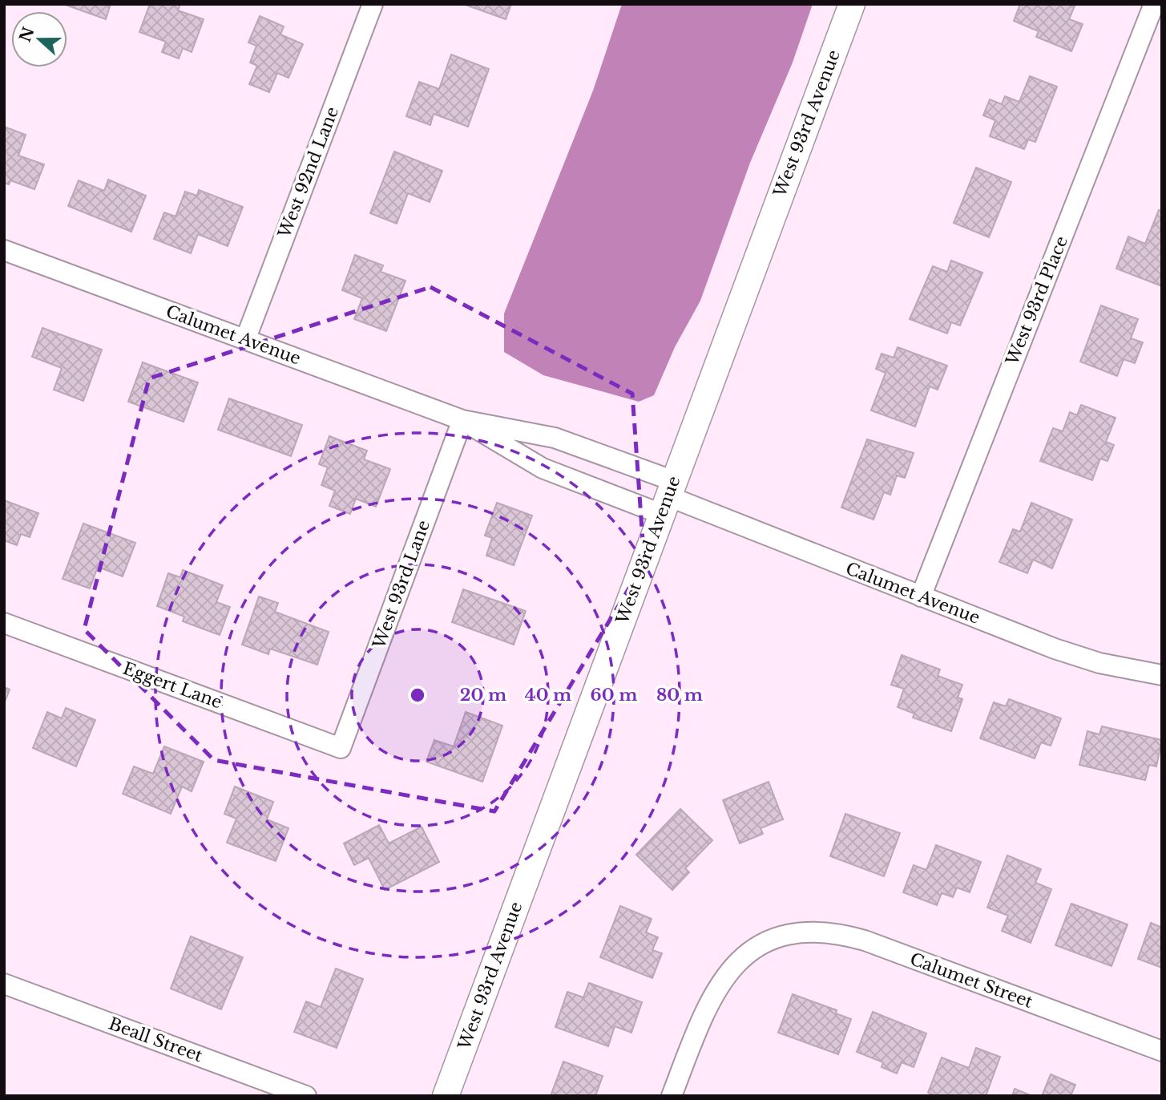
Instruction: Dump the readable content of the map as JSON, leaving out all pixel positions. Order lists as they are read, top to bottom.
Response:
{
  "streets": {
    "street": [
      "West 93rd Avenue",
      "West 92nd Lane",
      "West 93rd Place",
      "Calumet Avenue",
      "West 93rd Lane",
      "Eggert Lane",
      "Calumet Street",
      "Beall Street"
    ]
  },
  "crossings": [
    ["West 93rd Avenue", "Calumet Avenue"],
    ["West 92nd Lane", "Calumet Avenue"],
    ["West 93rd Place", "Calumet Avenue"],
    ["Calumet Avenue", "West 93rd Lane"],
    ["West 93rd Lane", "Eggert Lane"]
  ],
  "north": "left",
  "rings": [
    "20 m",
    "40 m",
    "60 m",
    "80 m"
  ]
}
